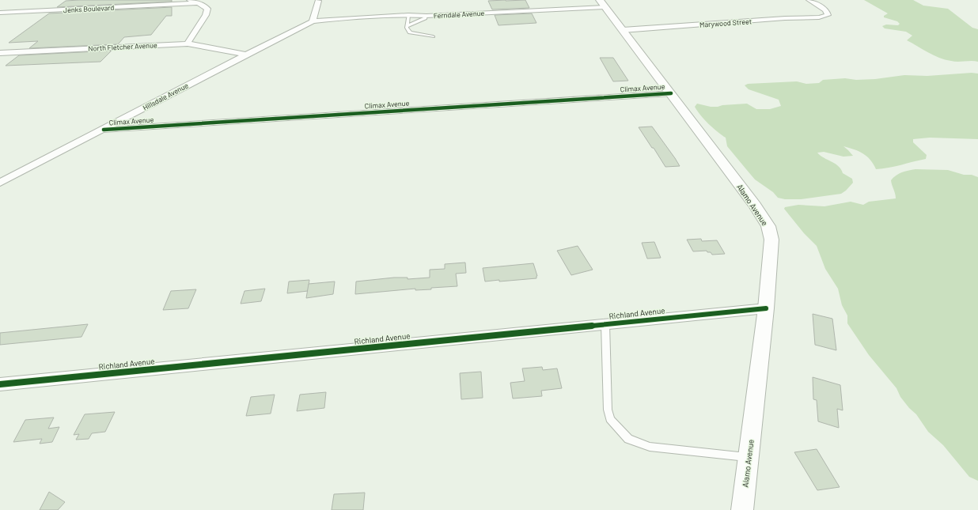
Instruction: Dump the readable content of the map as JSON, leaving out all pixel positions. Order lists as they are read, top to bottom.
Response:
{
  "streets": {
    "street": [
      "Jenks Boulevard",
      "Ferndale Avenue",
      "Marywood Street",
      "North Fletcher Avenue",
      "Climax Avenue",
      "Hillsdale Avenue",
      "Alamo Avenue",
      "Richland Avenue"
    ]
  },
  "crossings": [
    ["Ferndale Avenue", "Hillsdale Avenue"],
    ["Ferndale Avenue", "Alamo Avenue"],
    ["Marywood Street", "Alamo Avenue"],
    ["North Fletcher Avenue", "Hillsdale Avenue"],
    ["Climax Avenue", "Hillsdale Avenue"],
    ["Climax Avenue", "Alamo Avenue"],
    ["Alamo Avenue", "Richland Avenue"]
  ]
}
